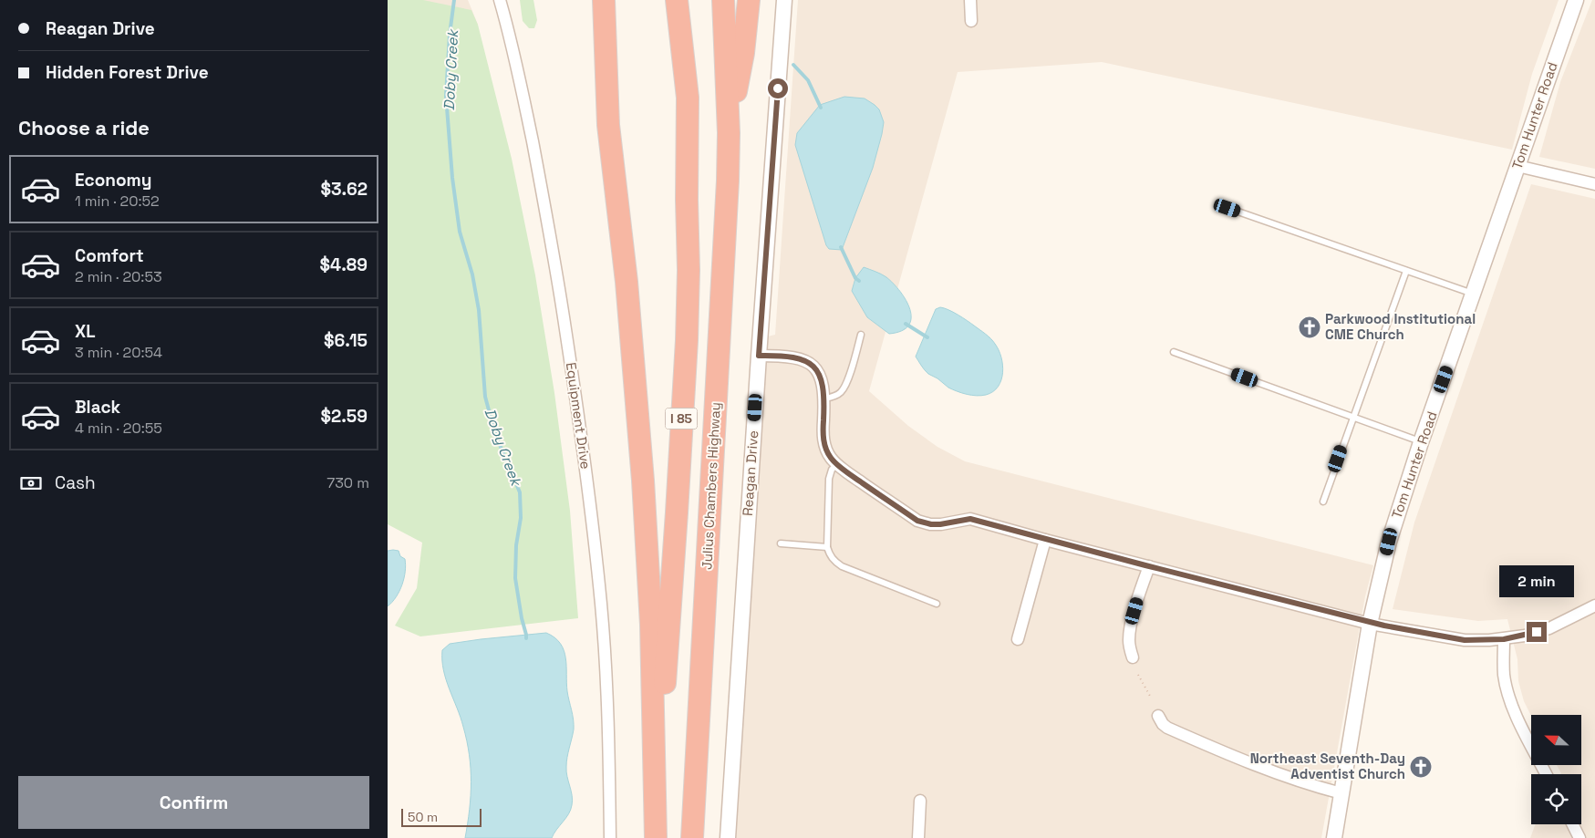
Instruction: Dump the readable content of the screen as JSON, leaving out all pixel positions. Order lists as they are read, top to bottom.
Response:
{
  "streets": {
    "highway": ["I 85", "Julius Chambers Highway"],
    "street": ["Tom Hunter Road", "Equipment Drive", "Reagan Drive"]
  },
  "crossings": [
    ["I 85", "Julius Chambers Highway"]
  ],
  "water": ["Doby Creek"],
  "places": {
    "church": ["Parkwood Institutional CME Church", "Northeast Seventh-Day Adventist Church"]
  },
  "scale_bar": "50 m",
  "north": "left",
  "page": {
    "banner": ["Reagan Drive", "Hidden Forest Drive"],
    "heading": "Choose a ride",
    "list": [
      {
        "name": "Economy",
        "note": "1 min · 20:52",
        "value": "$3.62"
      },
      {
        "name": "Comfort",
        "note": "2 min · 20:53",
        "value": "$4.89"
      },
      {
        "name": "XL",
        "note": "3 min · 20:54",
        "value": "$6.15"
      },
      {
        "name": "Black",
        "note": "4 min · 20:55",
        "value": "$2.59"
      }
    ],
    "pay": ["Cash", "730 m"],
    "bubble": "2 min",
    "buttons": "Confirm",
    "scale": "50 m"
  }
}
